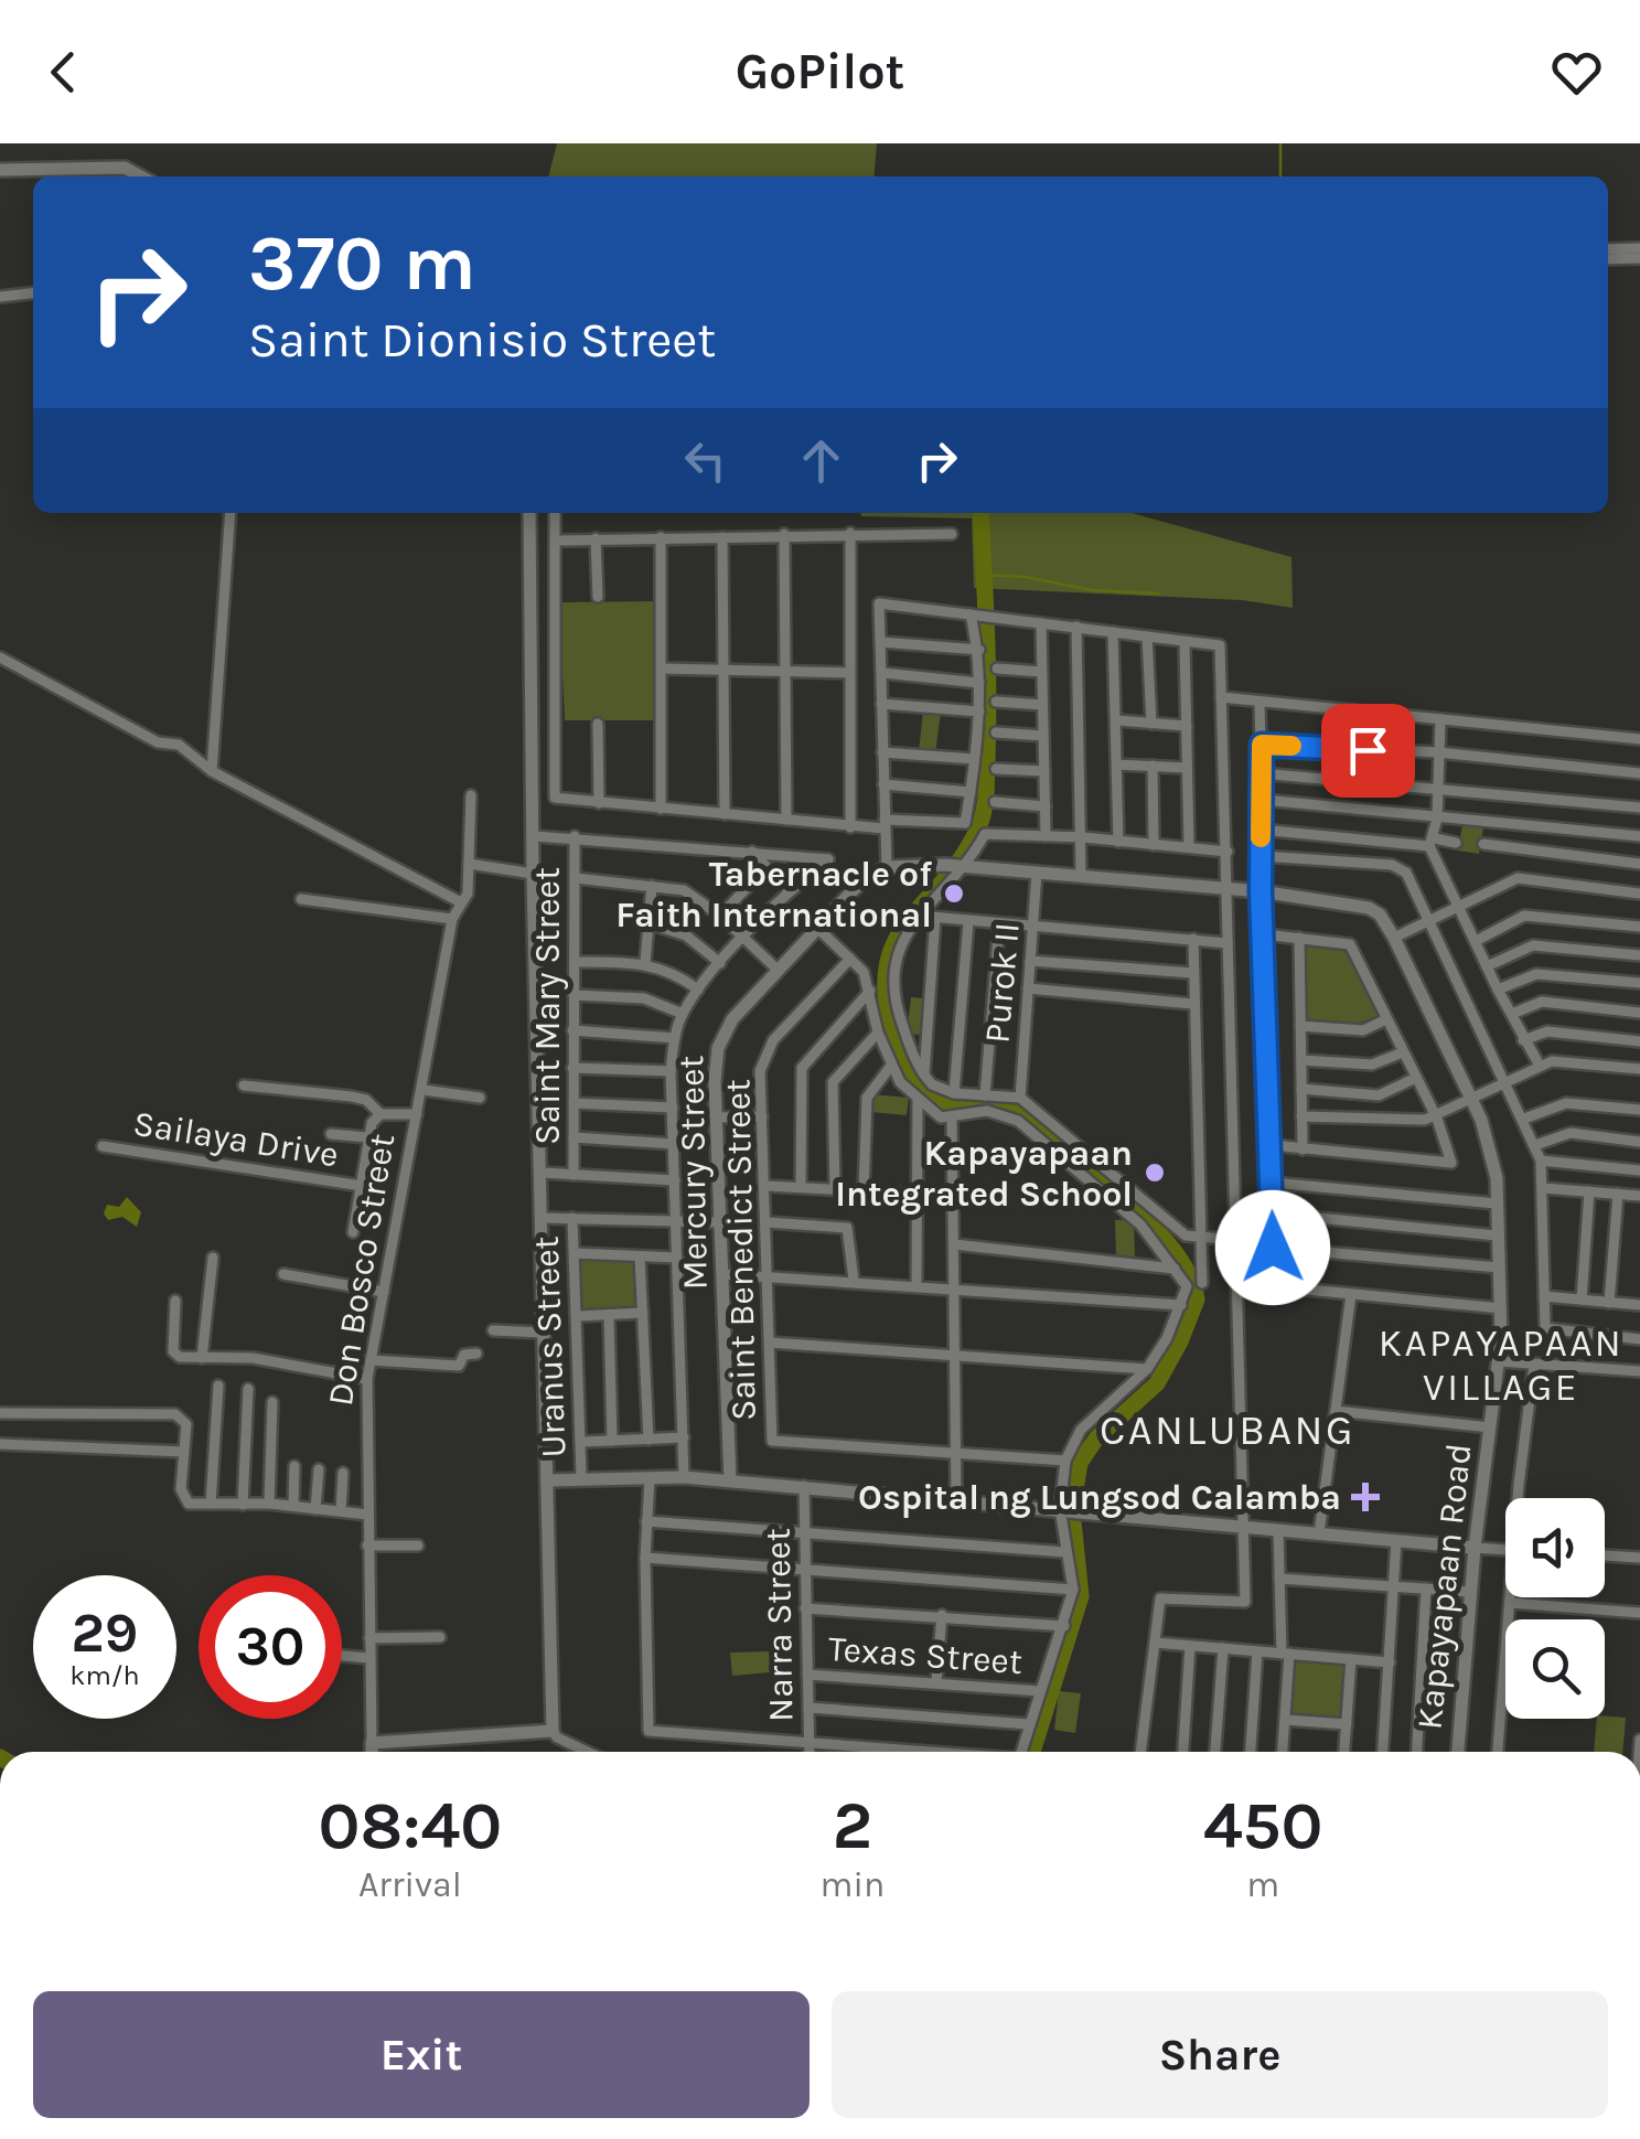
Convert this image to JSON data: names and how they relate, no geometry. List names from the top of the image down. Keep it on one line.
{"streets":{"street":["Purok II","Saint Mary Street","Sailaya Drive","Mercury Street","Saint Benedict Street","Don Bosco Street","Uranus Street","Kapayapaan Road","Narra Street","Texas Street"]},"crossings":[["Narra Street","Texas Street"]],"districts":["KAPAYAPAAN VILLAGE","CANLUBANG"],"places":{"other":["Tabernacle of Faith International","Kapayapaan Integrated School"],"health":["Ospital ng Lungsod Calamba"]},"page":{"header":"GoPilot","turn":["370 m","Saint Dionisio Street"],"speed":"29 km/h","limit":"30","eta":["08:40","Arrival","2","min","450","m"],"buttons":["Exit","Share"]}}
